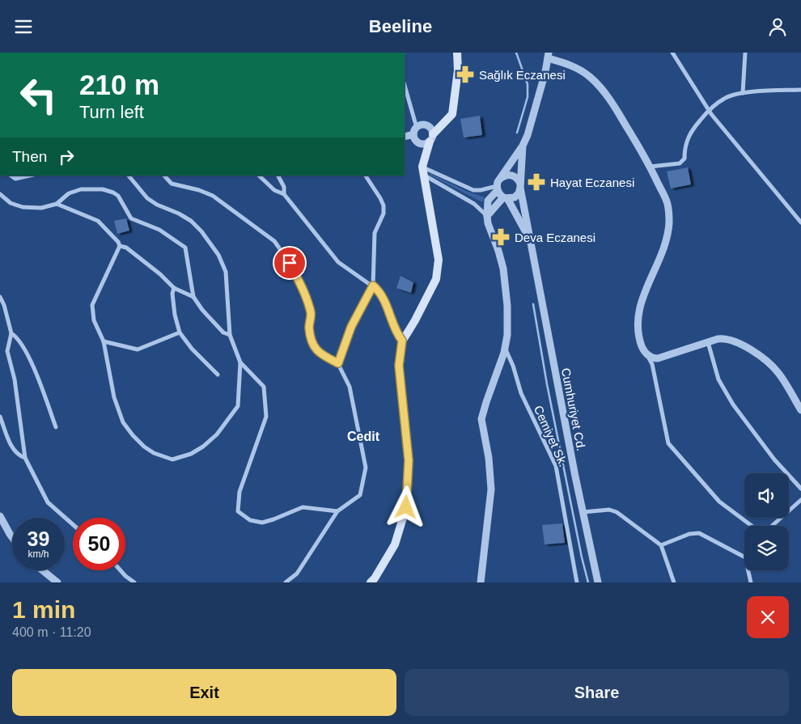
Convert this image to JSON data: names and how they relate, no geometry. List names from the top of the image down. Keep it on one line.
{"streets":{"street":["Cumhuriyet Cd.","Cemiyet Sk."]},"districts":["Cedit"],"places":{"pharmacy":["Sağlık Eczanesi","Hayat Eczanesi","Deva Eczanesi"]},"page":{"header":"Beeline","turn":["210 m","Turn left"],"then":"Then","speed":"39 km/h","limit":"50","heading":["1 min","400 m · 11:20"],"buttons":["Exit","Share"]}}
